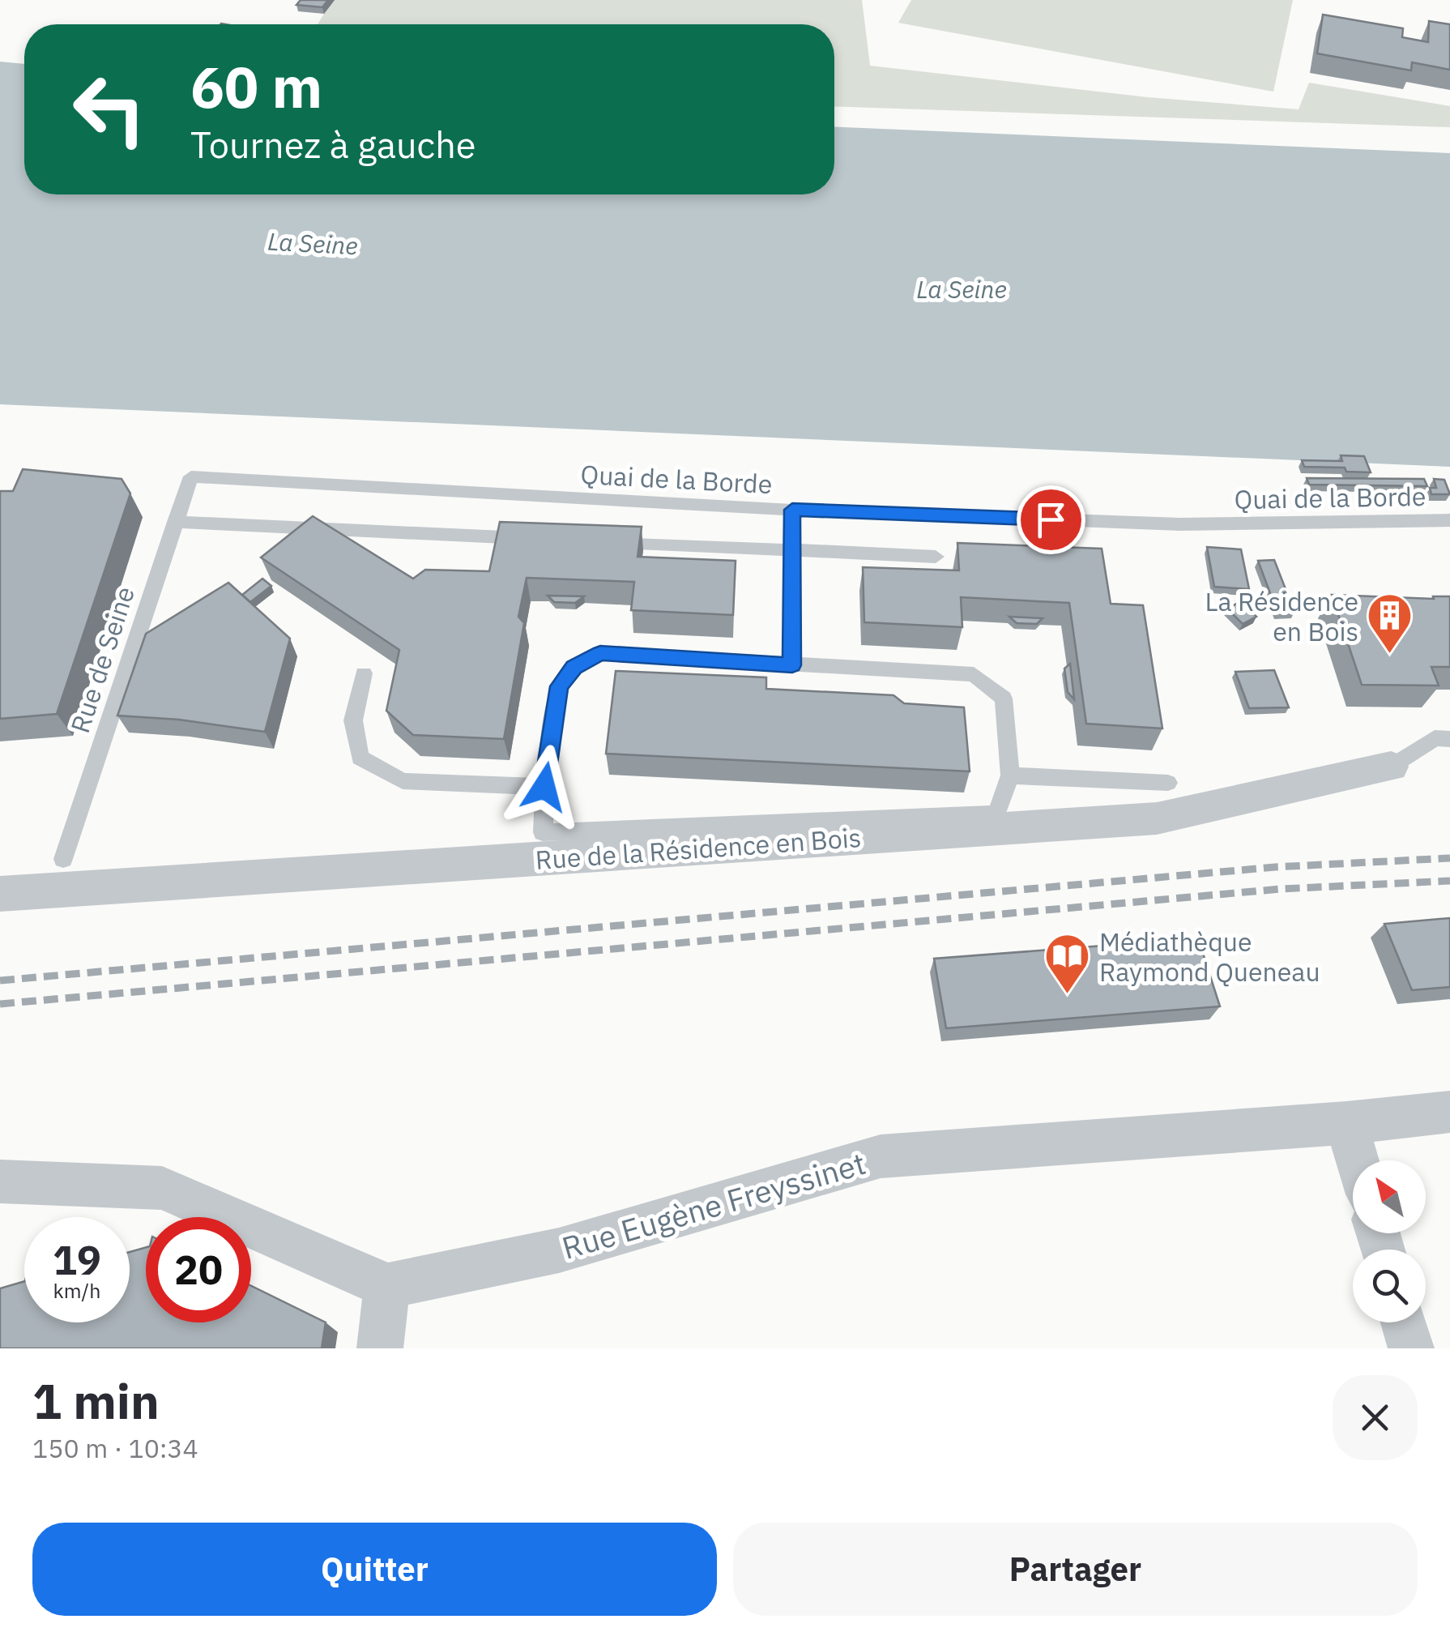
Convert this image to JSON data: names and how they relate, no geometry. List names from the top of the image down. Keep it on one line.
{"streets":{"street":["Rue de la Résidence en Bois","Rue Eugène Freyssinet"],"lane":["Quai de la Borde","Rue de Seine"]},"crossings":[["Quai de la Borde","Rue de Seine"]],"water":["La Seine"],"places":{"building":["La Résidence en Bois"],"library":["Médiathèque Raymond Queneau"]},"north":"top left","page":{"turn":["60 m","Tournez à gauche"],"speed":"19 km/h","limit":"20","heading":["1 min","150 m · 10:34"],"buttons":["Quitter","Partager"]}}
